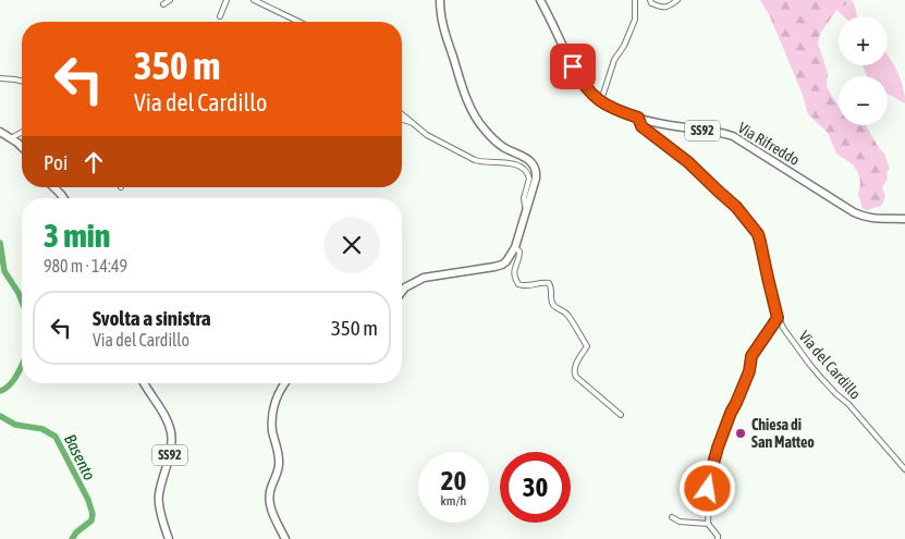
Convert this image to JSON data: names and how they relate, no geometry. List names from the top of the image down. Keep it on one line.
{"streets":{"main road":["SS92","Via Rifreddo"],"street":["Via del Cardillo"]},"crossings":[["Via Rifreddo","Via del Cardillo"]],"water":["Basento"],"places":["Chiesa di San Matteo"],"page":{"map_buttons":["+","−"],"turn":["350 m","Via del Cardillo"],"then":"Poi","heading":["3 min","980 m · 14:49"],"list":[{"name":"Svolta a sinistra","note":"Via del Cardillo","value":"350 m"}],"speed":"20 km/h","limit":"30"}}
